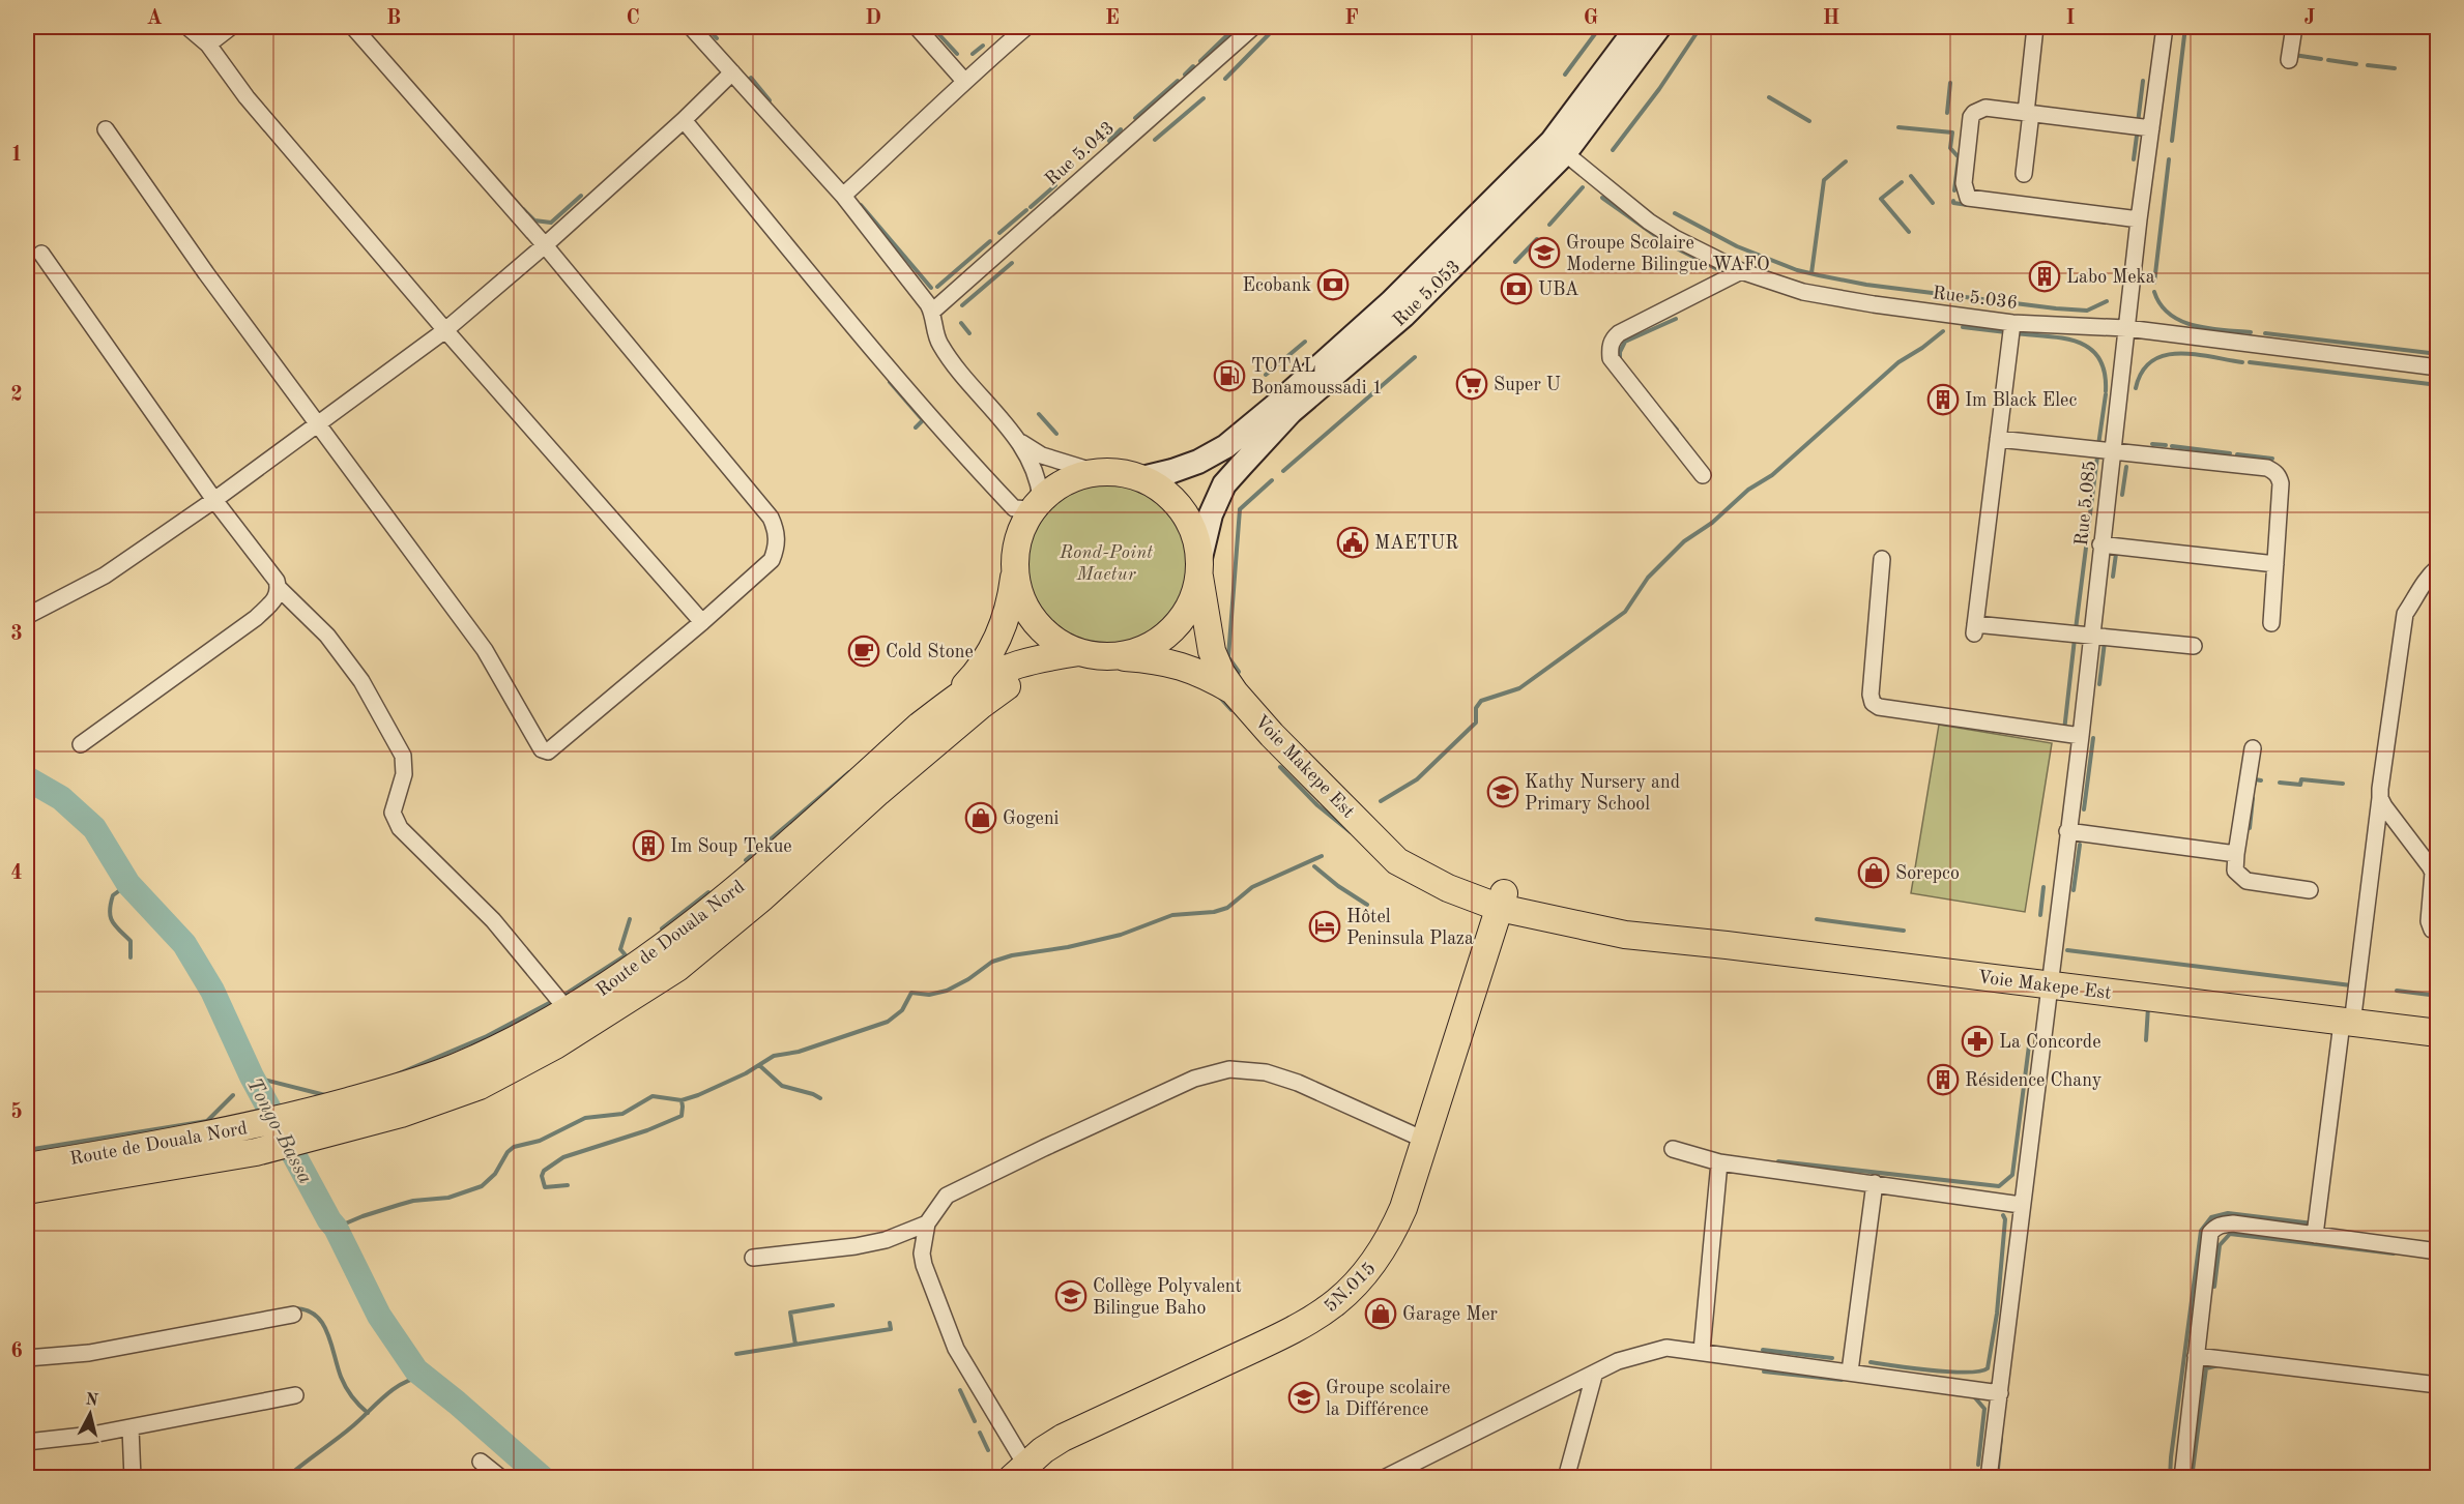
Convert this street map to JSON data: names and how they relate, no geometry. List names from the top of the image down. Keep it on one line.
{"streets":{"main road":["Rue 5.053","Voie Makepe Est","Route de Douala Nord","5N.015"],"street":["Rue 5.043","Rue 5.036","Rue 5.085"]},"crossings":[["Rue 5.053","Rue 5.036"],["Rue 5.036","Rue 5.085"],["Rue 5.085","Voie Makepe Est"],["Voie Makepe Est","5N.015"]],"water":["Tongo-Bassa"],"parks":["Rond-Point Maetur"],"places":{"school or university":["Groupe Scolaire Moderne Bilingue WAFO","Kathy Nursery and Primary School","Collège Polyvalent Bilingue Baho","Groupe scolaire la Différence"],"building":["Labo Meka","Im Black Elec","Im Soup Tekue","Résidence Chany"],"bank":["Ecobank","UBA"],"fuel station":["TOTAL Bonamoussadi 1"],"supermarket":["Super U"],"public building":["MAETUR"],"cafe":["Cold Stone"],"shop":["Gogeni","Sorepco","Garage Mer"],"hotel":["Hôtel Peninsula Plaza"],"pharmacy":["La Concorde"]},"north":"top","grid":{"columns":["A","B","C","D","E","F","G","H","I","J"],"rows":["1","2","3","4","5","6"]}}
